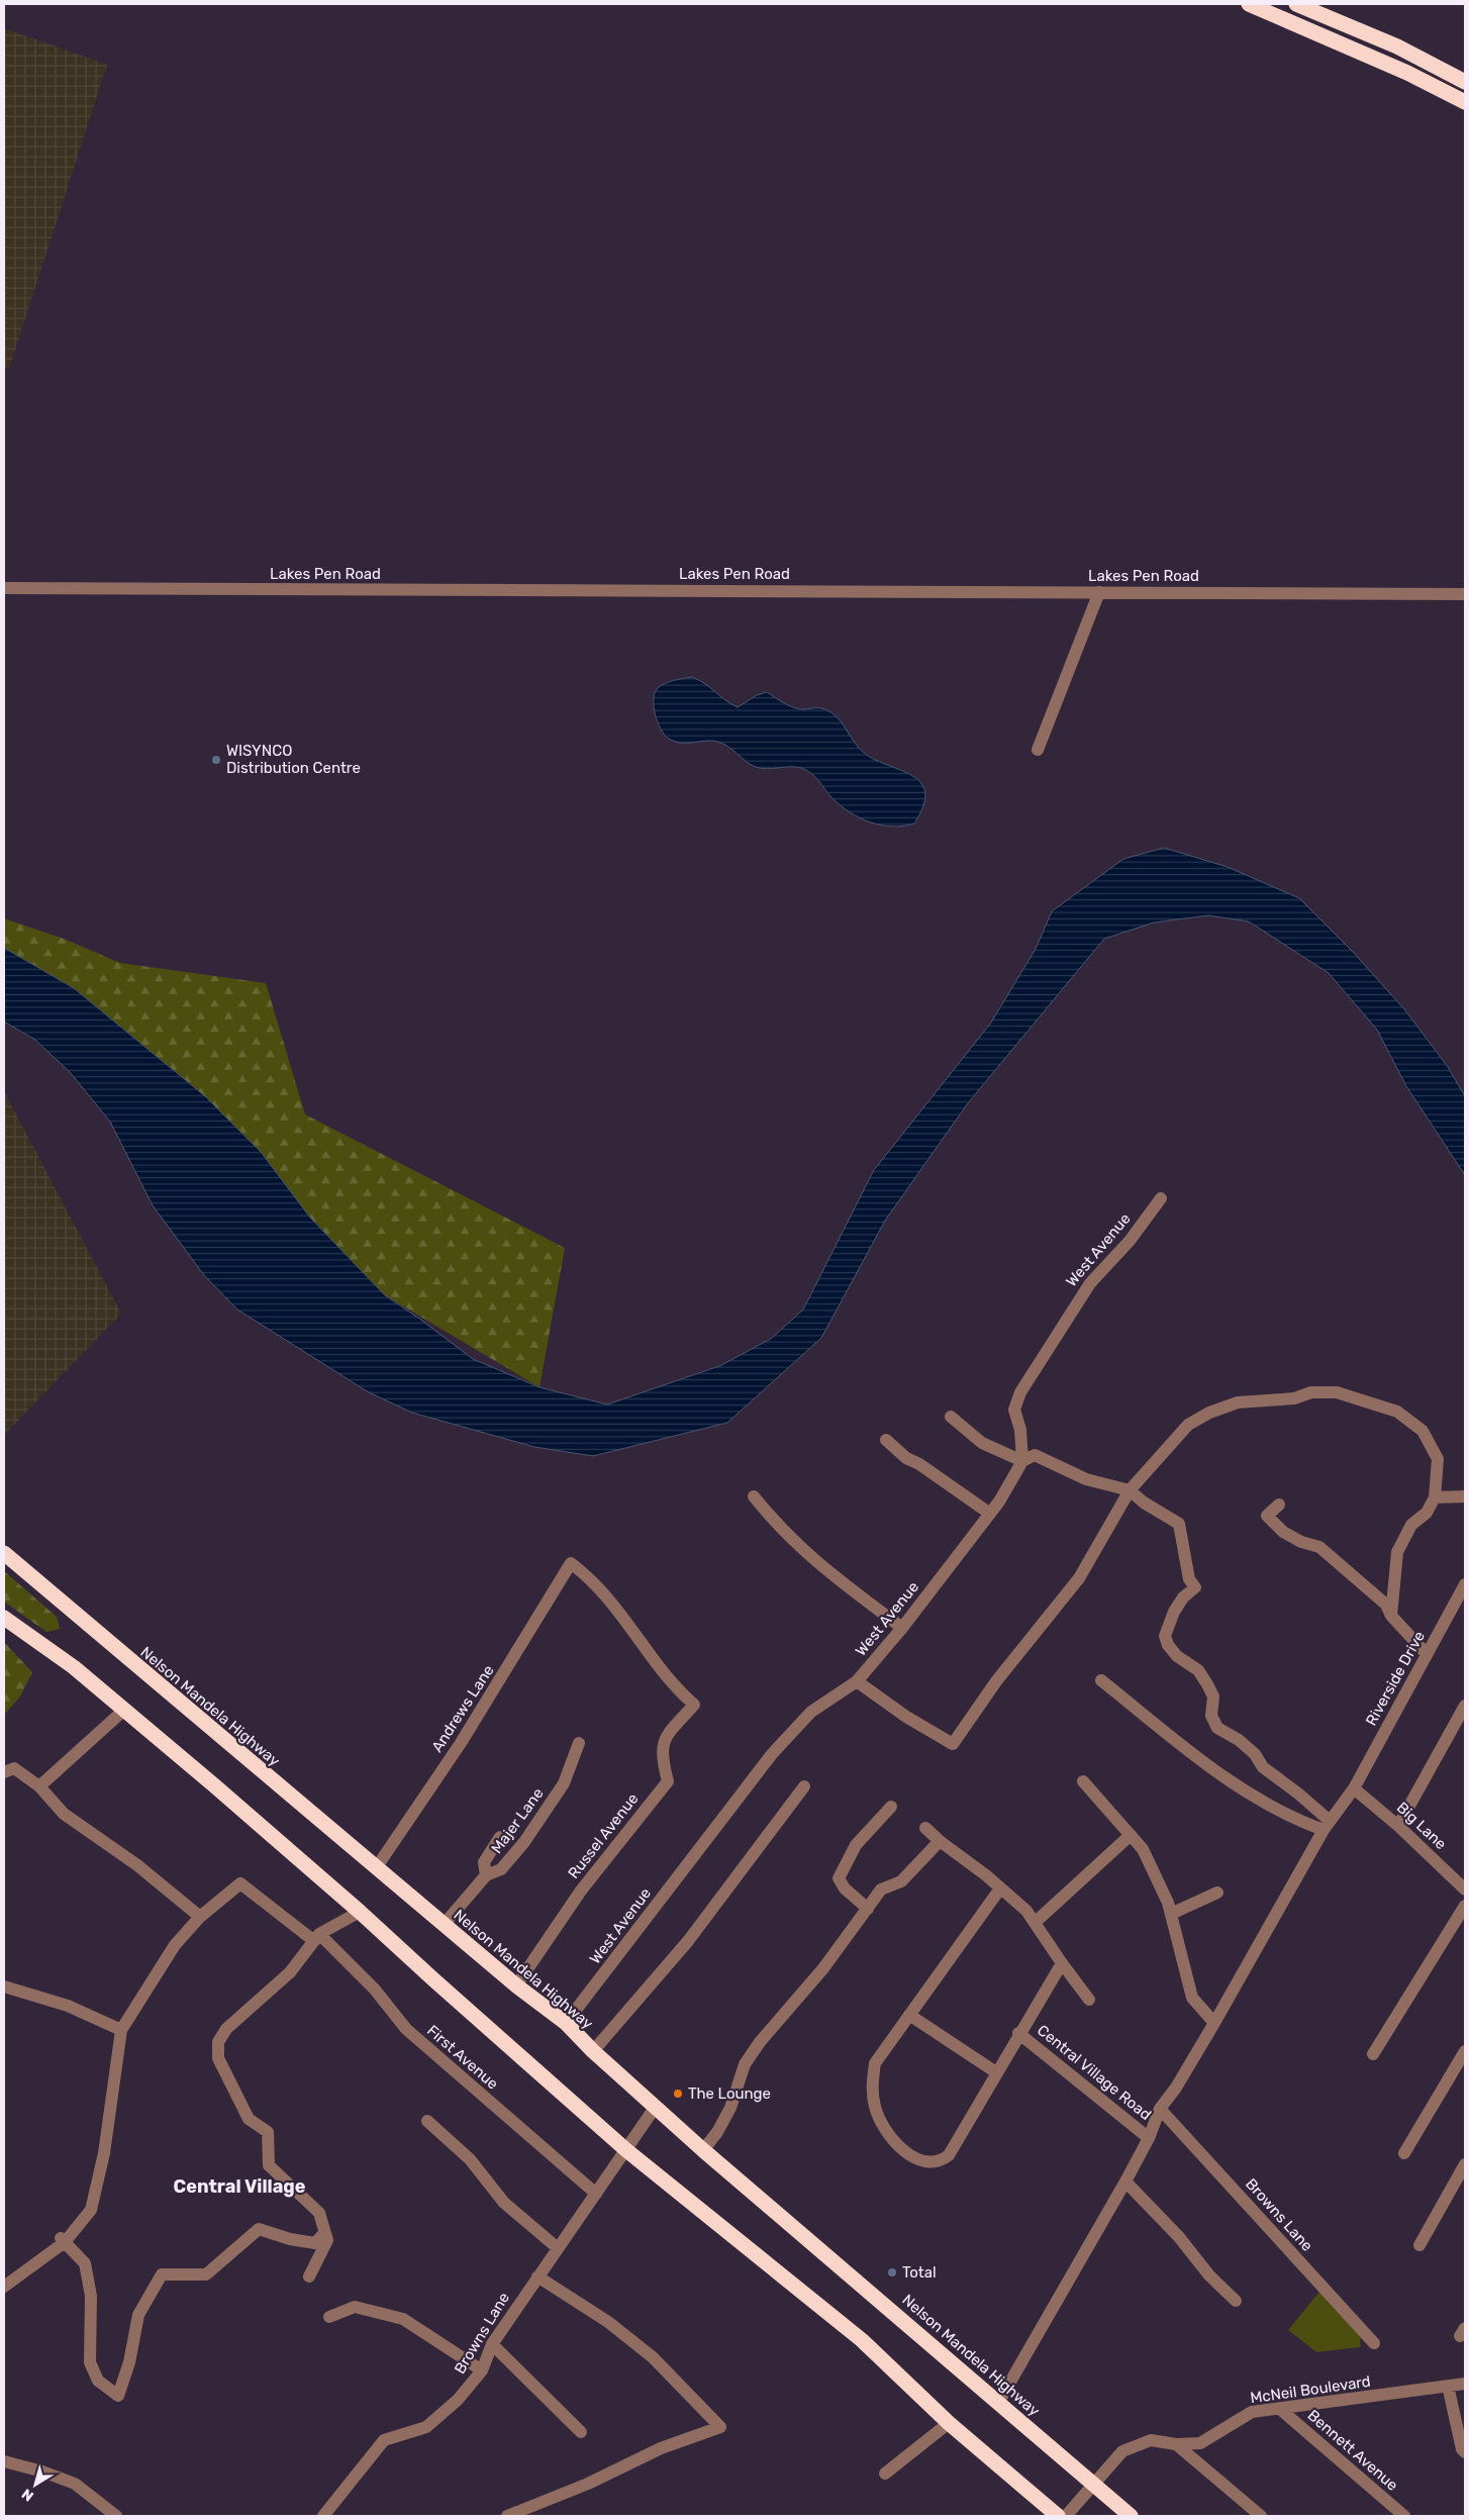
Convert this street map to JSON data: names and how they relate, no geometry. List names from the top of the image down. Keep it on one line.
{"streets":{"highway":["Nelson Mandela Highway"],"street":["Lakes Pen Road","West Avenue","Riverside Drive","Andrews Lane","Majer Lane","Big Lane","Russel Avenue","First Avenue","Central Village Road","Browns Lane","McNeil Boulevard","Bennett Avenue"]},"crossings":[["West Avenue","Nelson Mandela Highway"],["Riverside Drive","Nelson Mandela Highway"],["Riverside Drive","Big Lane"],["Riverside Drive","Central Village Road"],["Riverside Drive","Browns Lane"],["Nelson Mandela Highway","Andrews Lane"],["Nelson Mandela Highway","Majer Lane"],["Nelson Mandela Highway","Russel Avenue"],["Nelson Mandela Highway","Browns Lane"],["Nelson Mandela Highway","McNeil Boulevard"],["Andrews Lane","Russel Avenue"],["First Avenue","Browns Lane"],["McNeil Boulevard","Bennett Avenue"]],"districts":["Central Village"],"places":["WISYNCO Distribution Centre","The Lounge","Total"],"north":"bottom left"}
